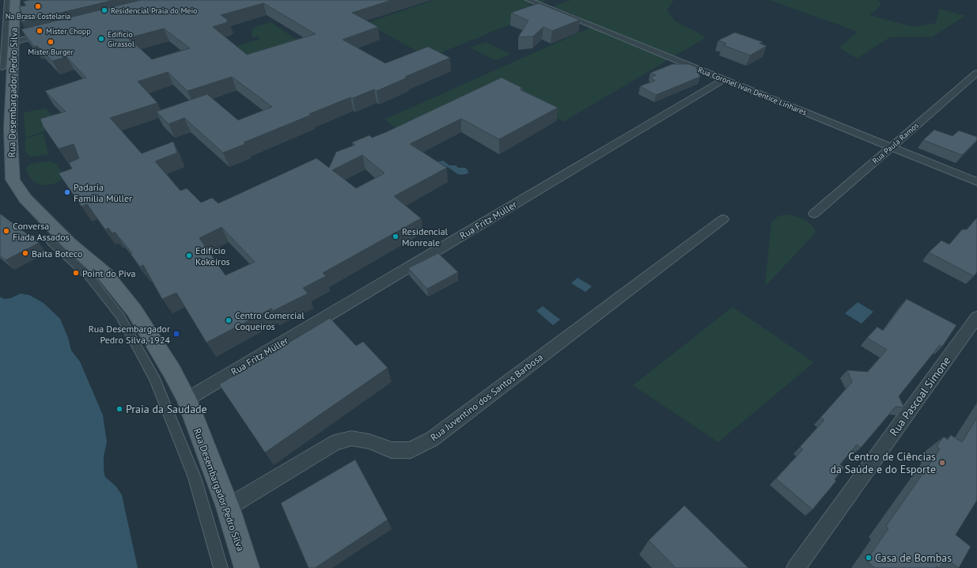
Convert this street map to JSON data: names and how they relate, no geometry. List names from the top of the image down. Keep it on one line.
{"streets":{"main road":["Rua Desembargador Pedro Silva"],"street":["Rua Coronel Ivan Dentice Linhares","Rua Paula Ramos","Rua Fritz Müller","Rua Pascoal Simone","Rua Juventino dos Santos Barbosa"]},"crossings":[["Rua Coronel Ivan Dentice Linhares","Rua Paula Ramos"],["Rua Coronel Ivan Dentice Linhares","Rua Fritz Müller"],["Rua Desembargador Pedro Silva","Rua Fritz Müller"],["Rua Desembargador Pedro Silva","Rua Juventino dos Santos Barbosa"]],"places":{"other":["Na Brasa Costelaria","Residencial Praia do Meio","Mister Chopp","Edifício Girassol","Mister Burger","Padaria Família Müller","Conversa Fiada Assados","Residencial Monreale","Baita Boteco","Edifício Kokeiros","Point do Piva","Centro Comercial Coqueiros","Praia da Saudade","Centro de Ciências da Saúde e do Esporte","Casa de Bombas"],"transit":["Rua Desembargador Pedro Silva, 1924"]}}
